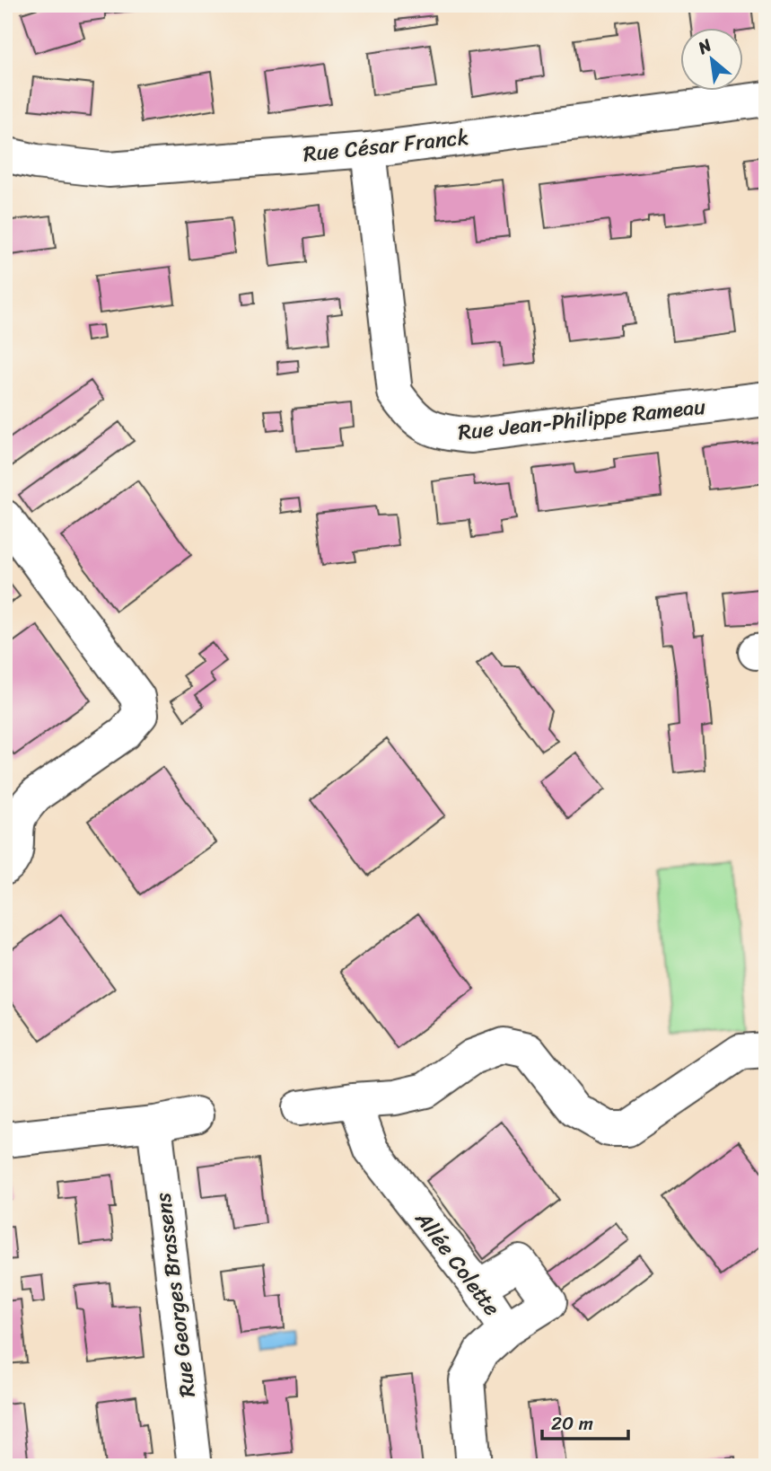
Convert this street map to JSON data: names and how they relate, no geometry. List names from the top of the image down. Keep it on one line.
{"streets":{"street":["Rue César Franck","Rue Jean-Philippe Rameau","Allée Colette","Rue Georges Brassens"]},"crossings":[["Rue César Franck","Rue Jean-Philippe Rameau"]],"scale_bar":"20 m","north":"top left"}
